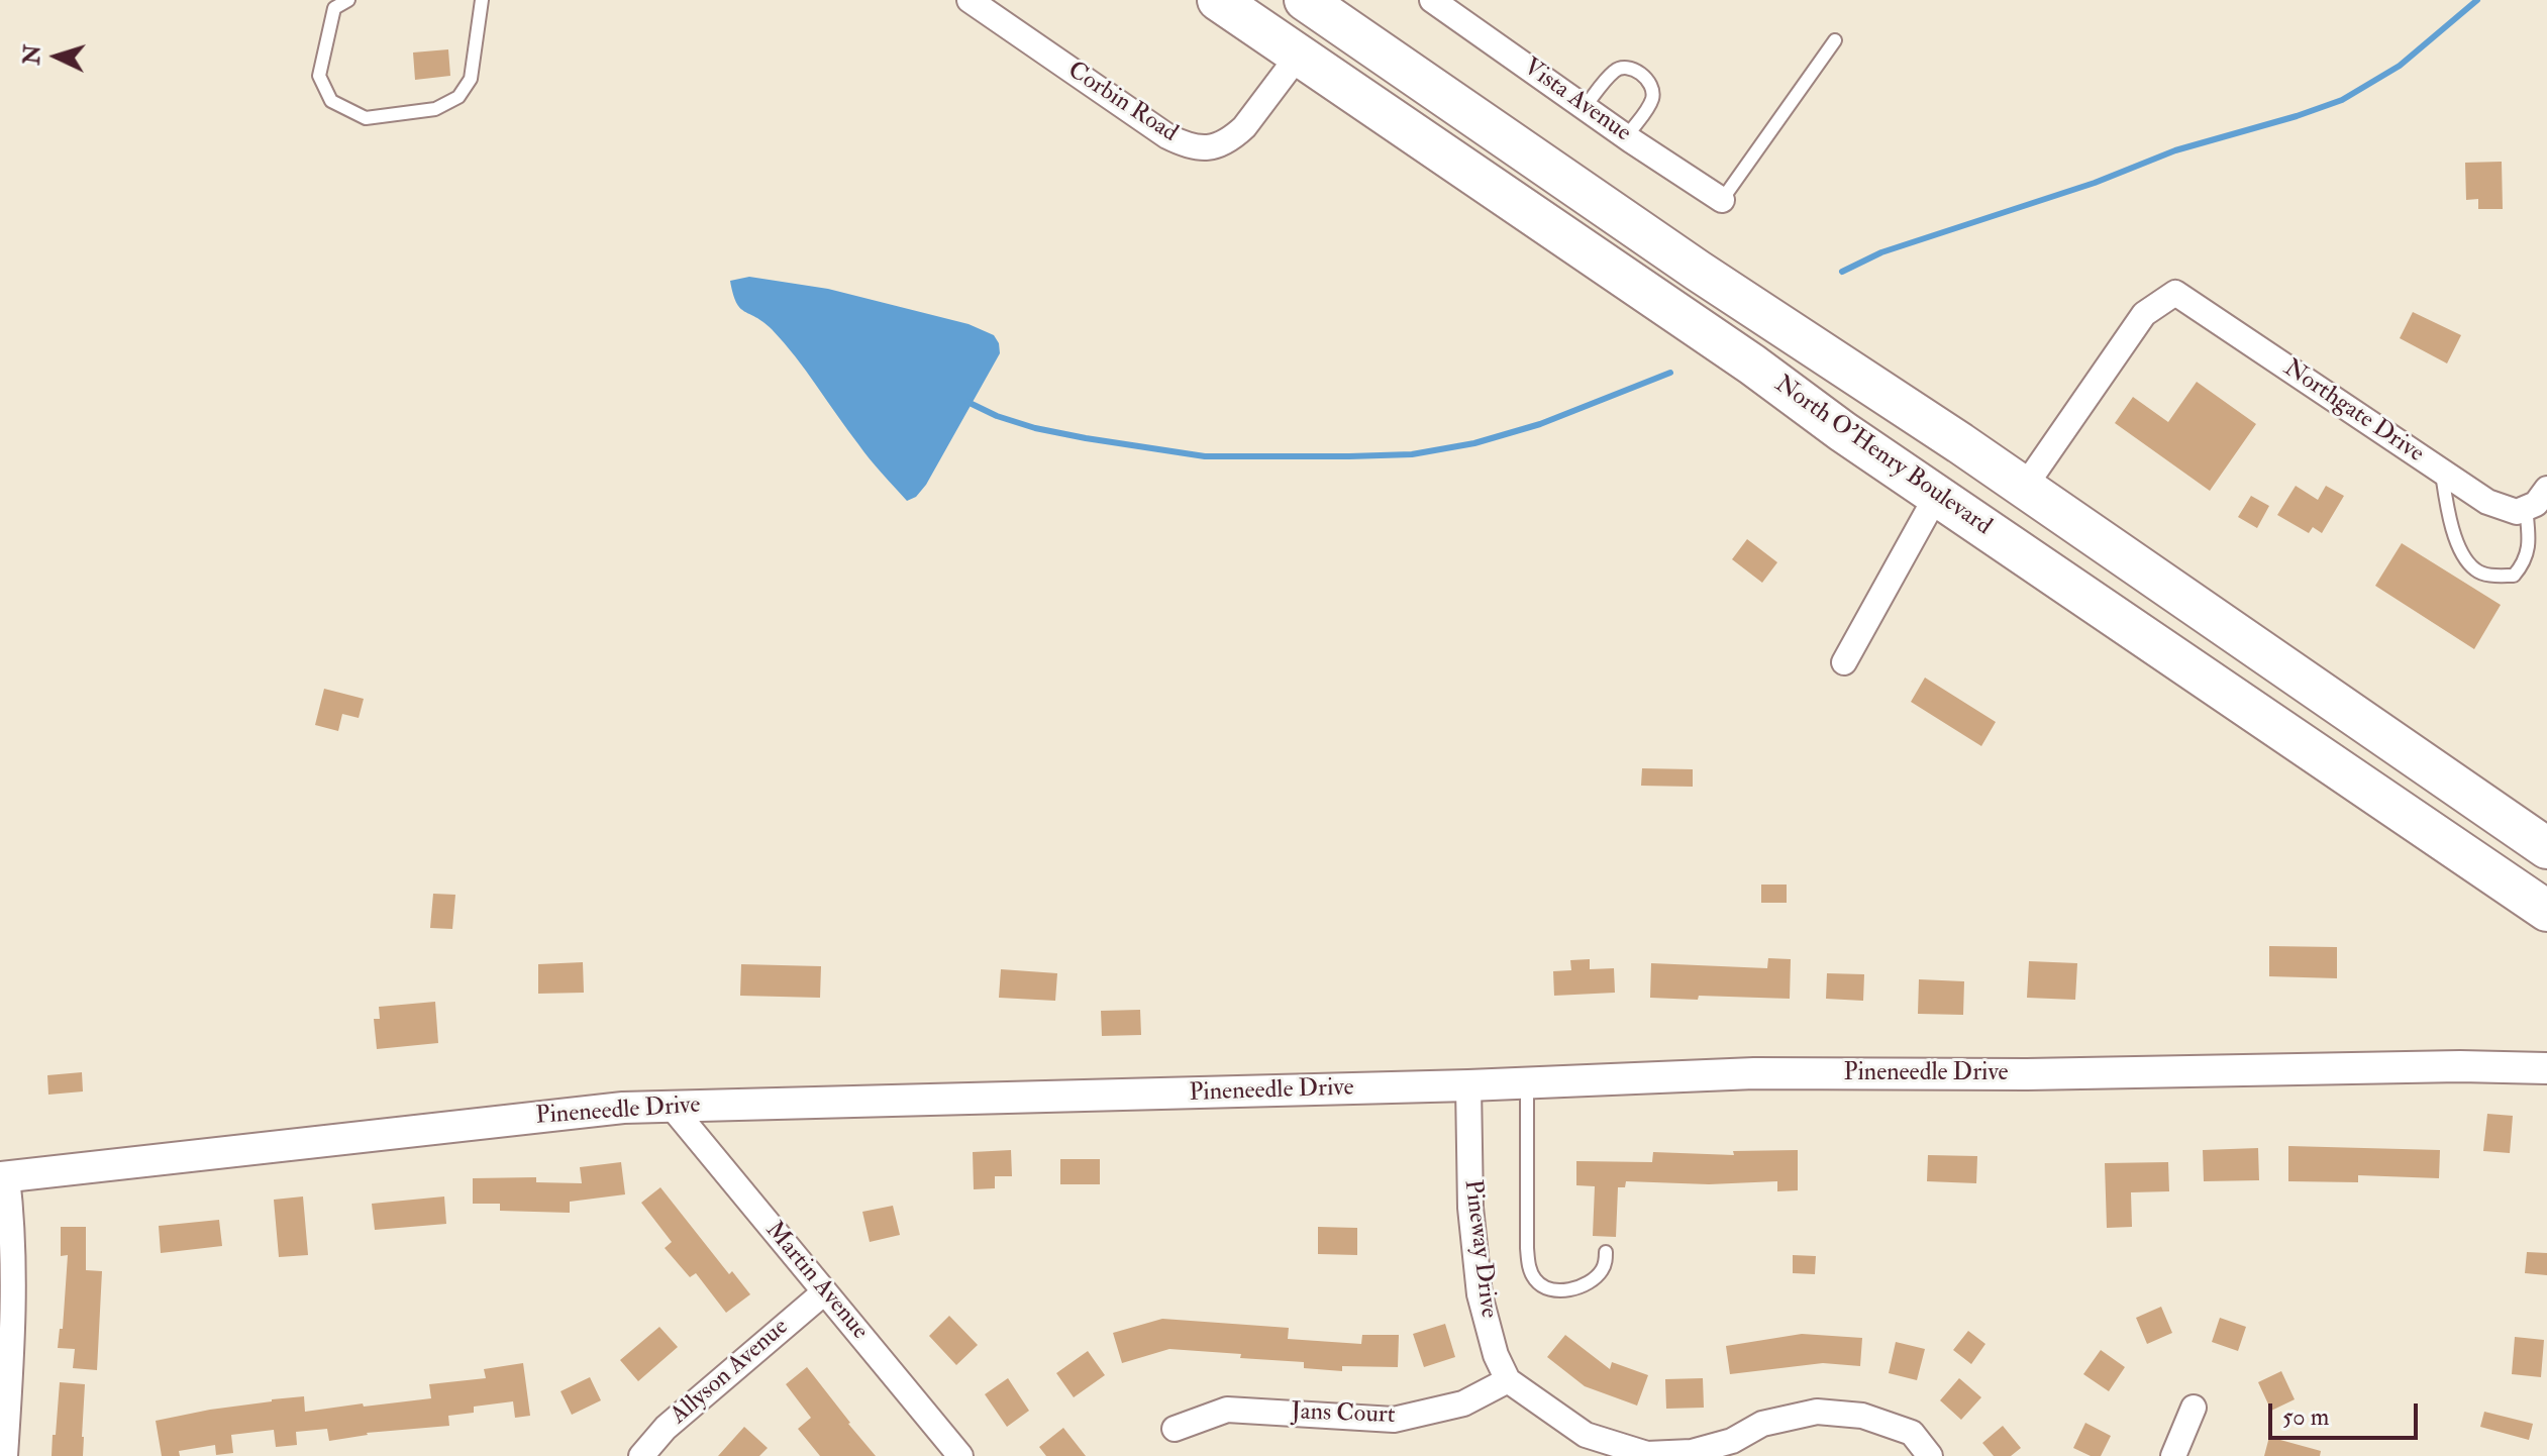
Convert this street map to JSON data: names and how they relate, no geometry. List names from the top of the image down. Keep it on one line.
{"streets":{"highway":["North O'Henry Boulevard"],"street":["Vista Avenue","Corbin Road","Northgate Drive","Pineneedle Drive","Pineway Drive","Martin Avenue","Allyson Avenue","Jans Court"]},"crossings":[["Corbin Road","North O'Henry Boulevard"],["Northgate Drive","North O'Henry Boulevard"],["Pineneedle Drive","Pineway Drive"],["Pineneedle Drive","Martin Avenue"],["Pineway Drive","Jans Court"],["Martin Avenue","Allyson Avenue"]],"scale_bar":"50 m","north":"left"}
